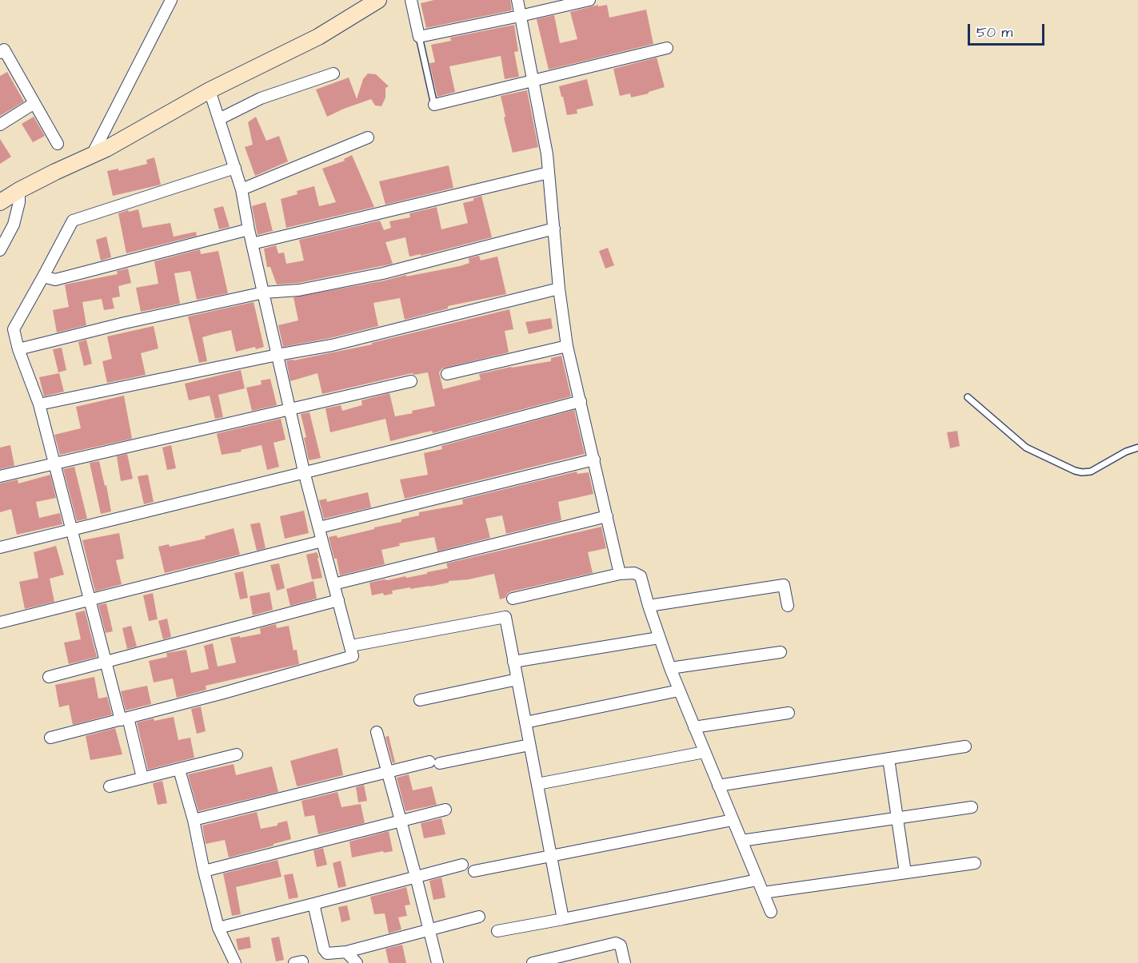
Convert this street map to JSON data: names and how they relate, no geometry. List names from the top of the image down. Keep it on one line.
{"scale_bar":"50 m"}
